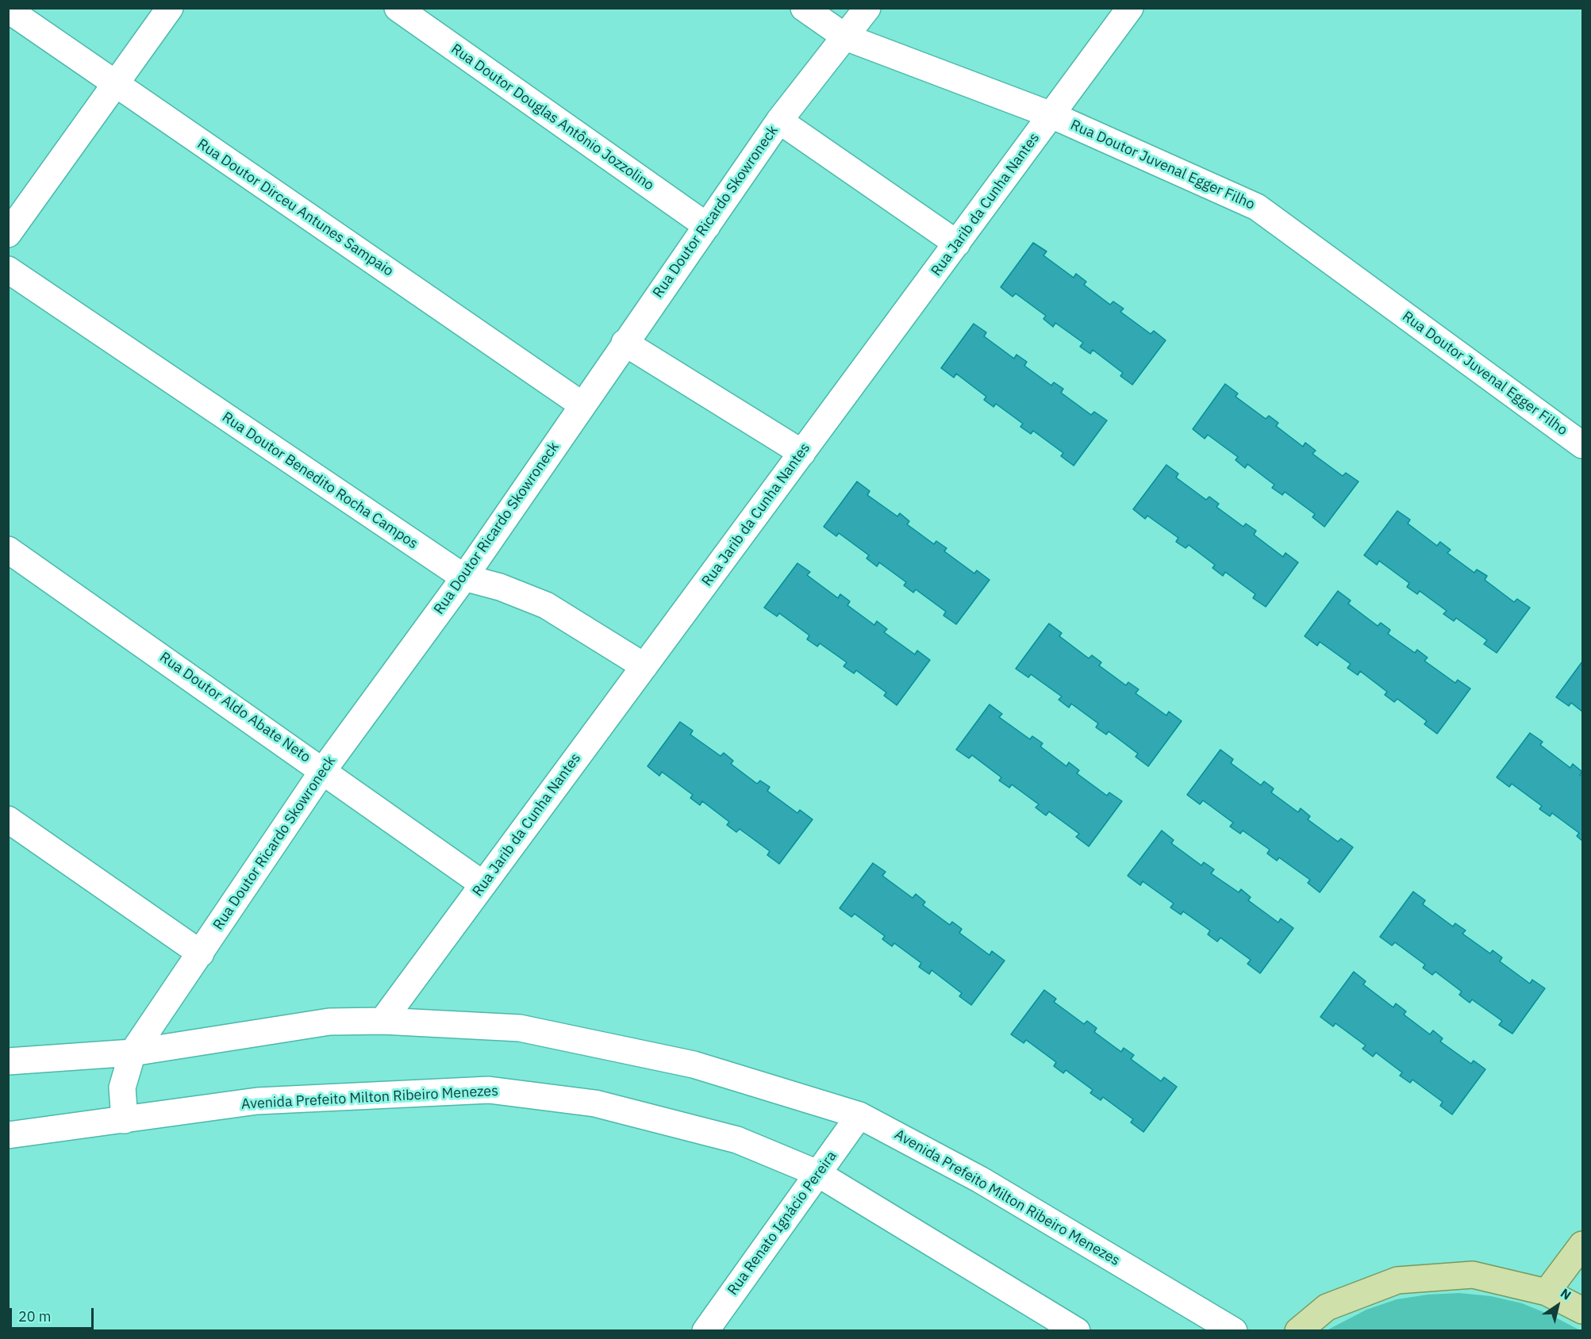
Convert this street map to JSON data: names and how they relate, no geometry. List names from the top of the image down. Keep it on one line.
{"streets":{"street":["Rua Doutor Douglas Antônio Jozzolino","Rua Doutor Juvenal Egger Filho","Rua Jarib da Cunha Nantes","Rua Doutor Dirceu Antunes Sampaio","Rua Doutor Ricardo Skowroneck","Rua Doutor Benedito Rocha Campos","Rua Doutor Aldo Abate Neto","Avenida Prefeito Milton Ribeiro Menezes","Rua Renato Ignácio Pereira"]},"crossings":[["Rua Doutor Douglas Antônio Jozzolino","Rua Doutor Ricardo Skowroneck"],["Rua Doutor Juvenal Egger Filho","Rua Jarib da Cunha Nantes"],["Rua Doutor Juvenal Egger Filho","Rua Doutor Ricardo Skowroneck"],["Rua Jarib da Cunha Nantes","Rua Doutor Benedito Rocha Campos"],["Rua Jarib da Cunha Nantes","Rua Doutor Aldo Abate Neto"],["Rua Jarib da Cunha Nantes","Avenida Prefeito Milton Ribeiro Menezes"],["Rua Doutor Dirceu Antunes Sampaio","Rua Doutor Ricardo Skowroneck"],["Rua Doutor Ricardo Skowroneck","Rua Doutor Benedito Rocha Campos"],["Rua Doutor Ricardo Skowroneck","Rua Doutor Aldo Abate Neto"],["Rua Doutor Ricardo Skowroneck","Avenida Prefeito Milton Ribeiro Menezes"],["Avenida Prefeito Milton Ribeiro Menezes","Rua Renato Ignácio Pereira"]],"scale_bar":"20 m","north":"top right"}
